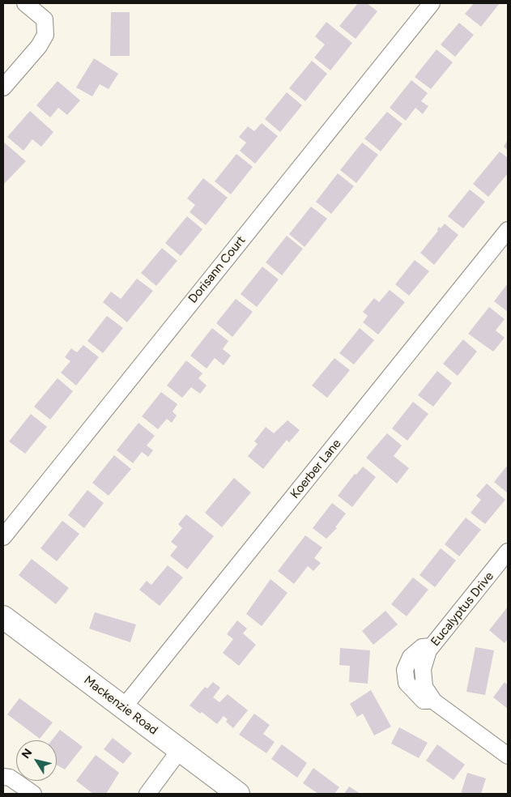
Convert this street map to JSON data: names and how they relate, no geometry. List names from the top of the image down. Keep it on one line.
{"streets":{"main road":["Mackenzie Road"],"street":["Dorisann Court","Koerber Lane","Eucalyptus Drive"]},"crossings":[["Koerber Lane","Mackenzie Road"]],"north":"top left"}
